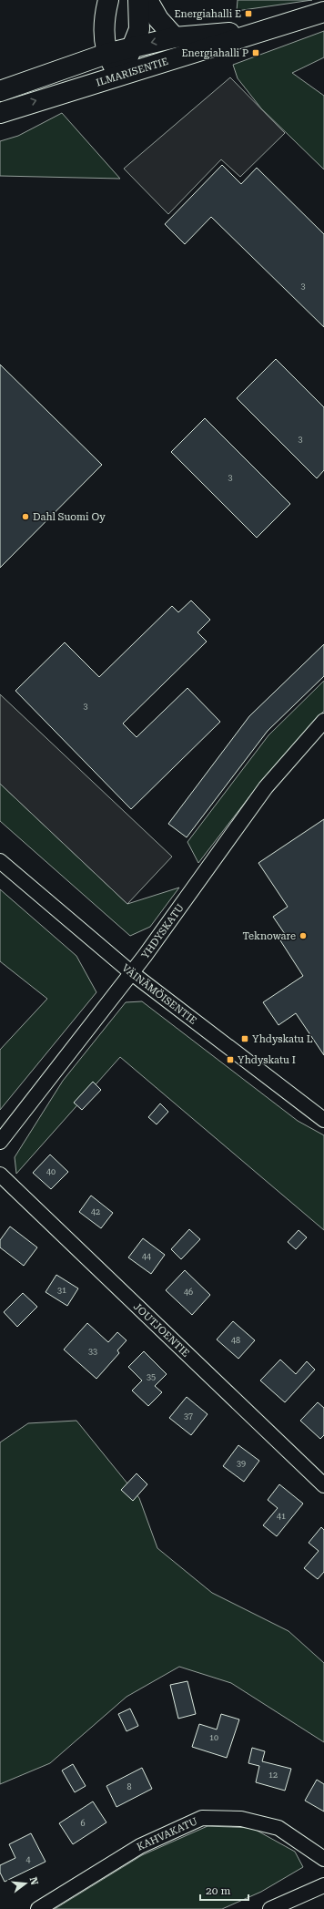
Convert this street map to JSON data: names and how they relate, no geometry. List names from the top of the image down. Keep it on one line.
{"streets":{"street":["ILMARISENTIE","YHDYSKATU","VÄINÄMÖISENTIE","JOUTJOENTIE","KAHVAKATU"]},"crossings":[["YHDYSKATU","VÄINÄMÖISENTIE"]],"places":{"transit":["Energiahalli E","Energiahalli P","Yhdyskatu L","Yhdyskatu I"],"other":["Dahl Suomi Oy","Teknoware"]},"house_numbers":["3","3","3","3","40","42","44","31","46","48","33","35","37","39","41","10","12","8","6","4"],"scale_bar":"20 m","north":"right"}
